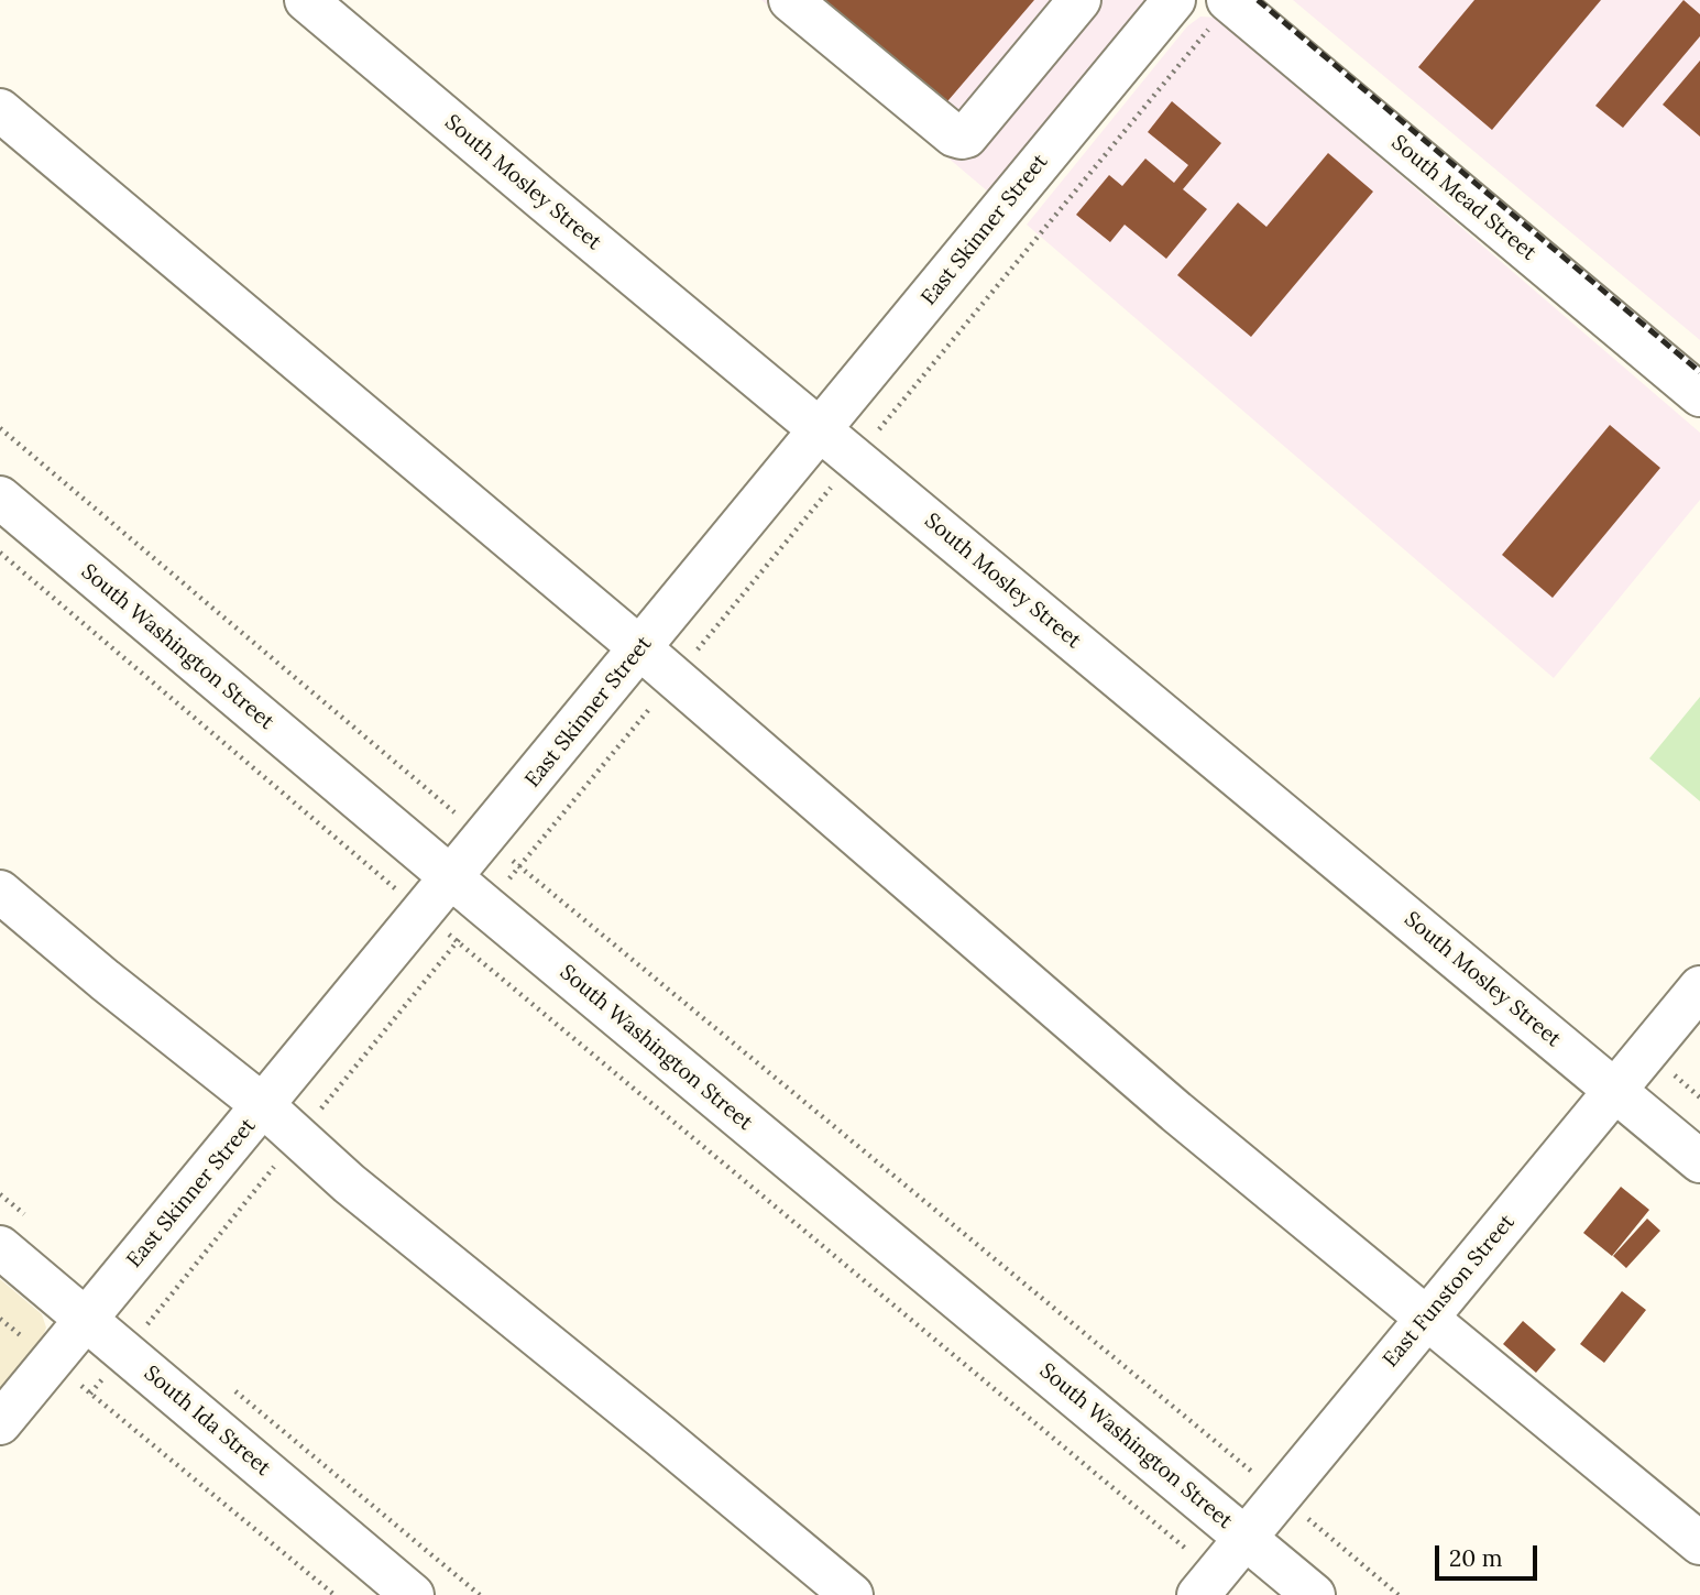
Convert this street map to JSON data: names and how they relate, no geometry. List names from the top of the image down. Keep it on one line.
{"streets":{"street":["South Mosley Street","South Mead Street","East Skinner Street","South Washington Street","East Funston Street","South Ida Street"]},"crossings":[["South Mosley Street","East Skinner Street"],["South Mosley Street","East Funston Street"],["East Skinner Street","South Washington Street"],["East Skinner Street","South Ida Street"],["South Washington Street","East Funston Street"]],"scale_bar":"20 m"}
